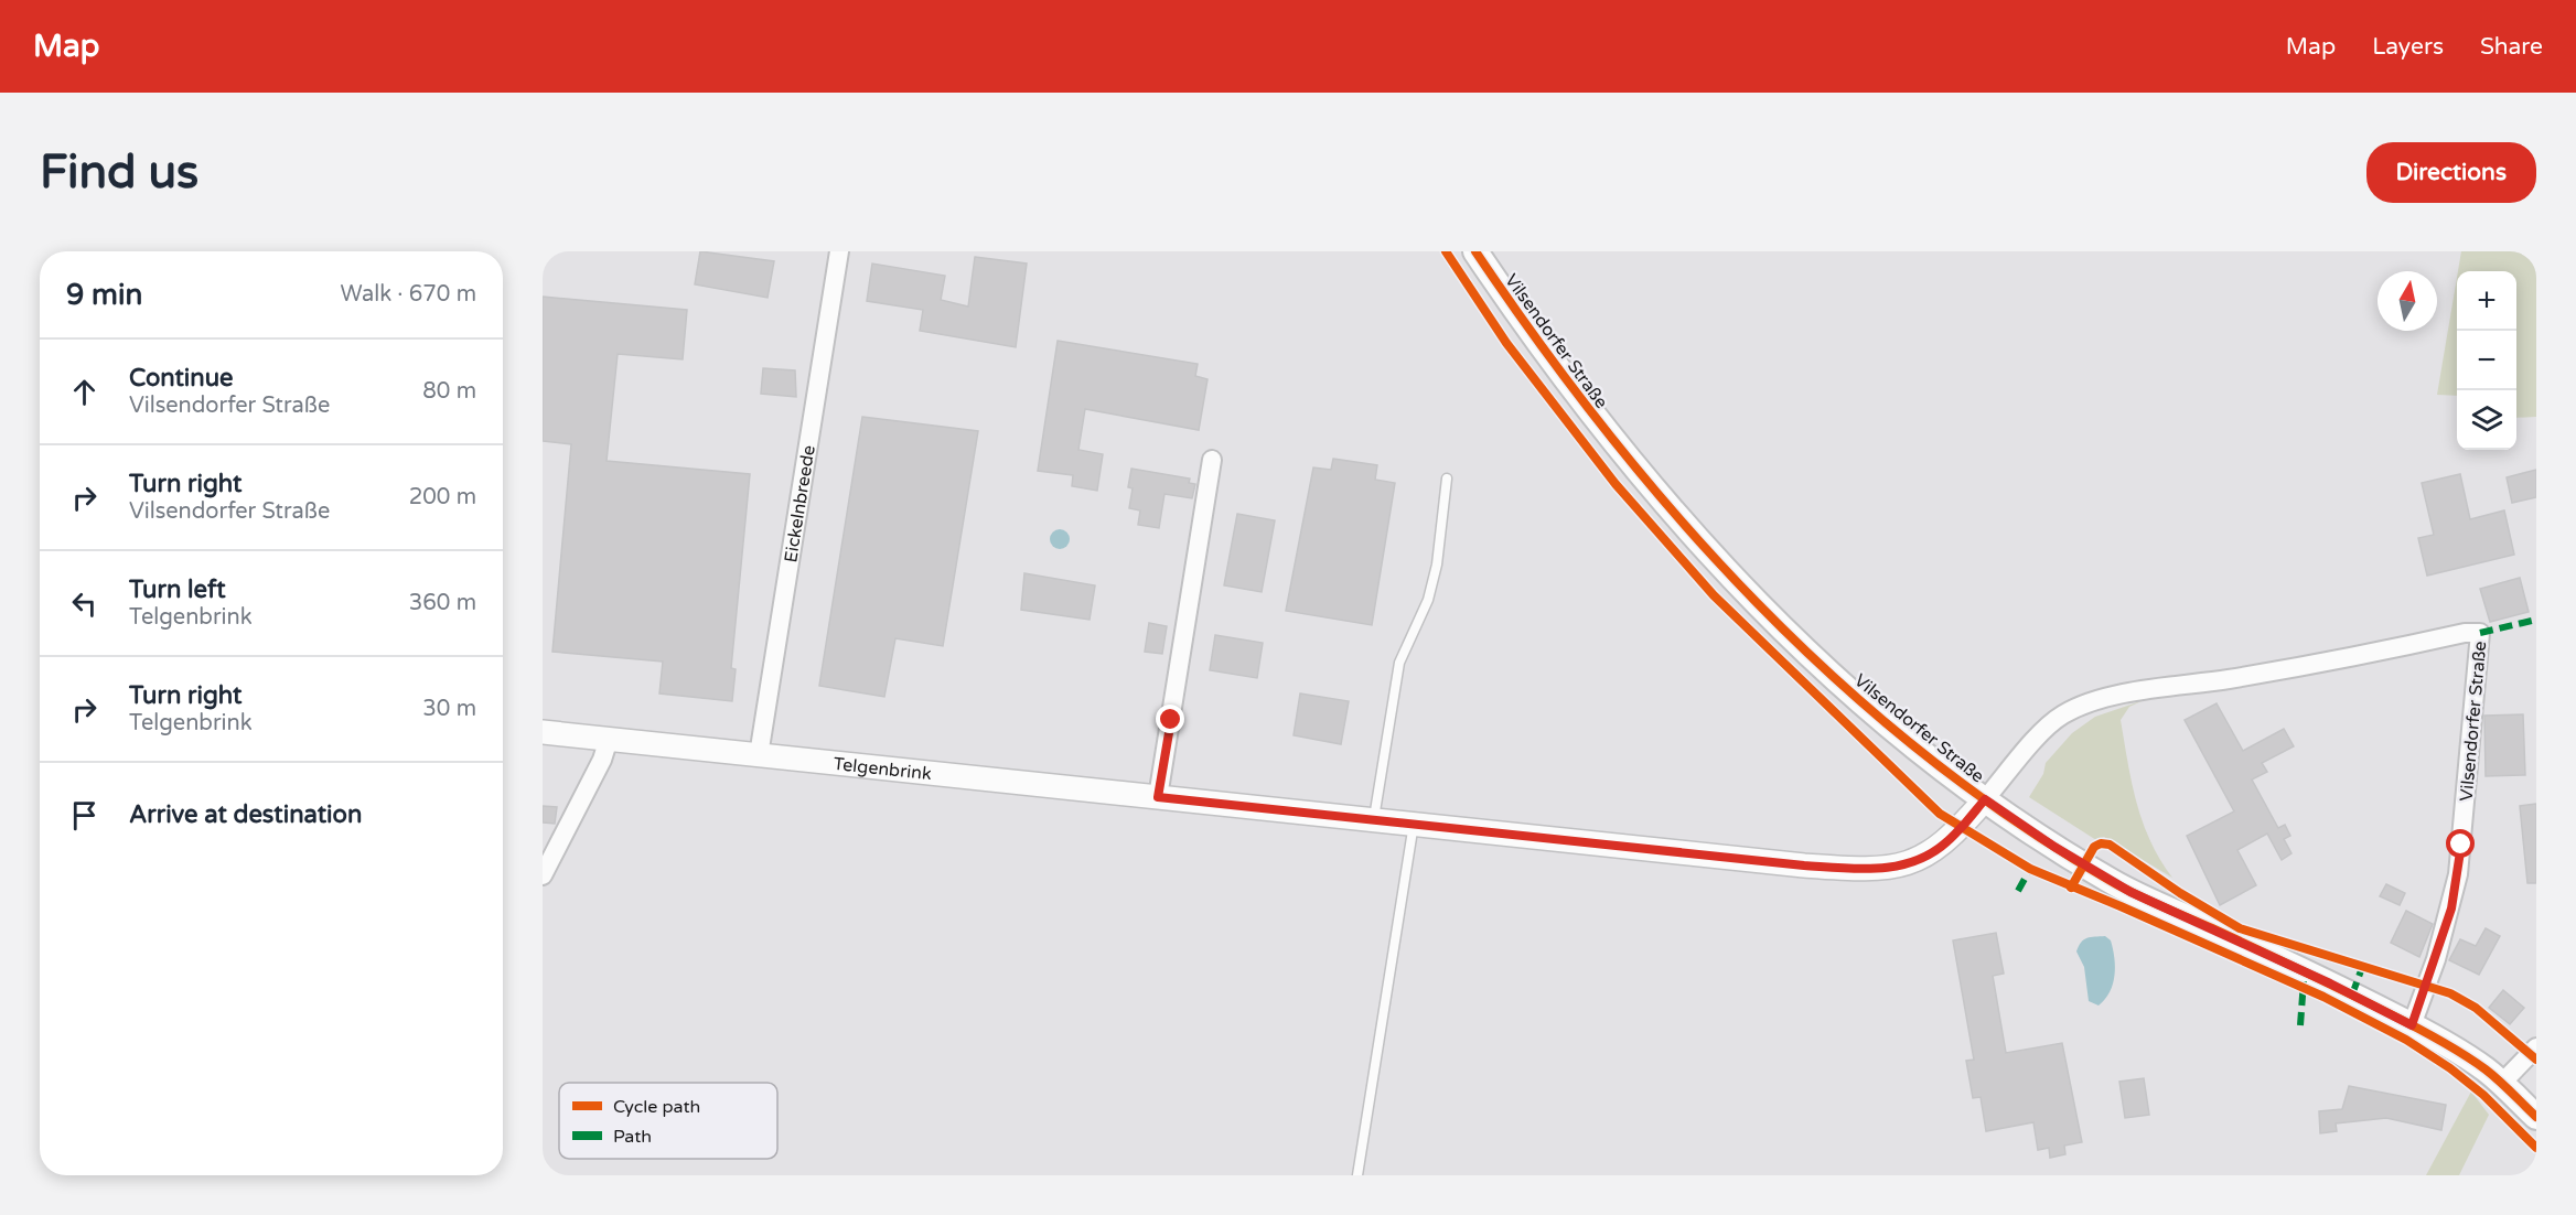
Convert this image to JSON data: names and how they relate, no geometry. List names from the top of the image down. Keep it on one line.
{"streets":{"main road":["Vilsendorfer Straße"],"street":["Eickelnbreede","Telgenbrink"]},"crossings":[["Vilsendorfer Straße","Telgenbrink"],["Eickelnbreede","Telgenbrink"]],"legend":["Cycle path","Path"],"north":"top","page":{"header":"Map","nav":["Map","Layers","Share"],"buttons":"Directions","title":"Find us","heading":["9 min","Walk · 670 m"],"map_buttons":["+","−"],"list":[["Continue","Vilsendorfer Straße","80 m"],["Turn right","Vilsendorfer Straße","200 m"],["Turn left","Telgenbrink","360 m"],["Turn right","Telgenbrink","30 m"],"Arrive at destination"]}}
